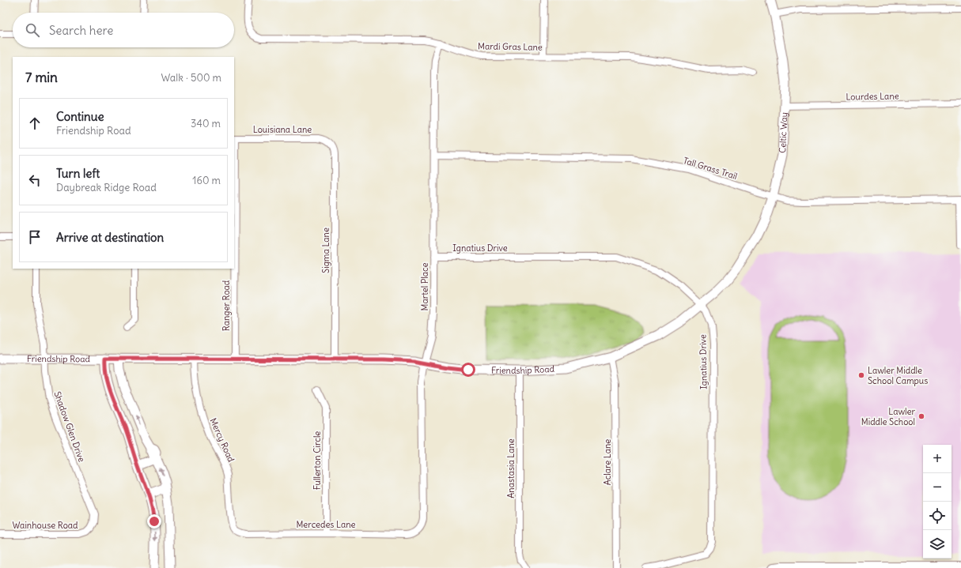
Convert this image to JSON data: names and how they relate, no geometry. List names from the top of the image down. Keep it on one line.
{"streets":{"street":["Mardi Gras Lane","Lourdes Lane","Louisiana Lane","Celtic Way","Tall Grass Trail","Ignatius Drive","Sigma Lane","Martel Place","Ranger Road","Friendship Road","Shadow Glen Drive","Mercy Road","Fullerton Circle","Aclare Lane","Anastasia Lane","Mercedes Lane","Wainhouse Road"]},"crossings":[["Mardi Gras Lane","Martel Place"],["Lourdes Lane","Celtic Way"],["Louisiana Lane","Sigma Lane"],["Louisiana Lane","Ranger Road"],["Celtic Way","Tall Grass Trail"],["Celtic Way","Friendship Road"],["Tall Grass Trail","Martel Place"],["Ignatius Drive","Martel Place"],["Ignatius Drive","Friendship Road"],["Sigma Lane","Friendship Road"],["Martel Place","Friendship Road"],["Martel Place","Mercedes Lane"],["Ranger Road","Friendship Road"],["Friendship Road","Shadow Glen Drive"],["Friendship Road","Mercy Road"],["Friendship Road","Aclare Lane"],["Friendship Road","Anastasia Lane"],["Shadow Glen Drive","Wainhouse Road"],["Mercy Road","Mercedes Lane"],["Fullerton Circle","Mercedes Lane"]],"places":["Lawler Middle School Campus","Lawler Middle School"],"page":{"search":"Search here","heading":["7 min","Walk · 500 m"],"list":[["Continue","Friendship Road","340 m"],["Turn left","Daybreak Ridge Road","160 m"],"Arrive at destination"],"map_buttons":["+","−"]}}
